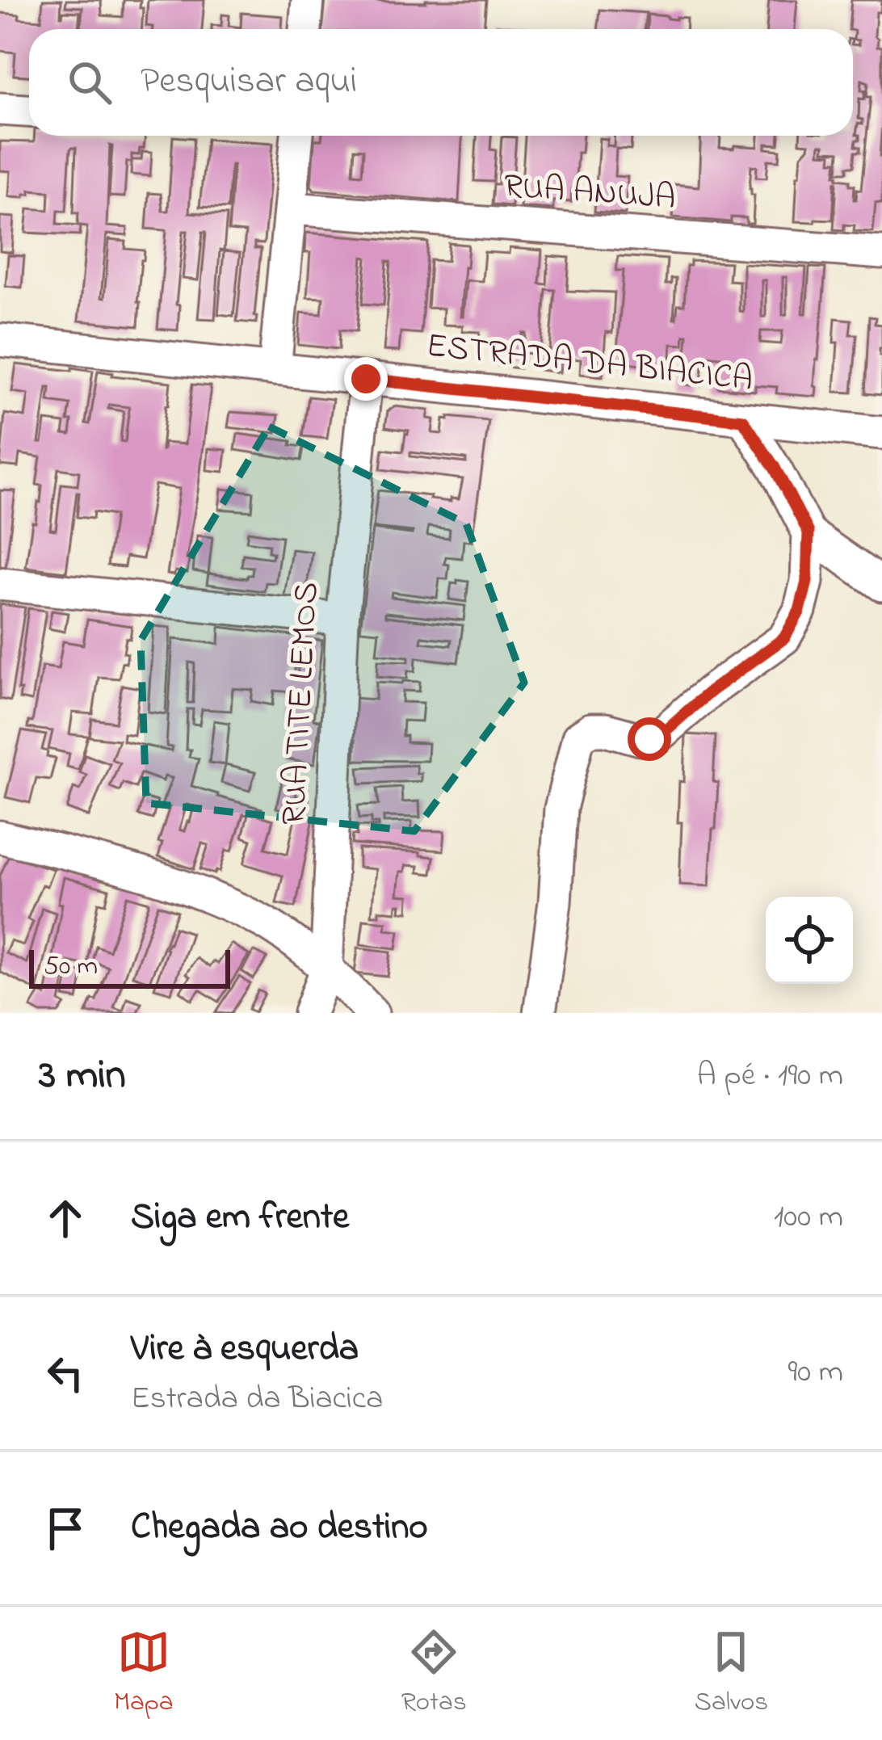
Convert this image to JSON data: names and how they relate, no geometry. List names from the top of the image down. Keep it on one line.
{"streets":{"street":["RUA ANUJA","ESTRADA DA BIACICA","RUA TITE LEMOS"]},"crossings":[["ESTRADA DA BIACICA","RUA TITE LEMOS"]],"scale_bar":"50 m","page":{"search":"Pesquisar aqui","scale":"50 m","heading":["3 min","A pé · 190 m"],"list":[["Siga em frente","100 m"],["Vire à esquerda","Estrada da Biacica","90 m"],"Chegada ao destino"],"nav":["Mapa","Rotas","Salvos"]}}
